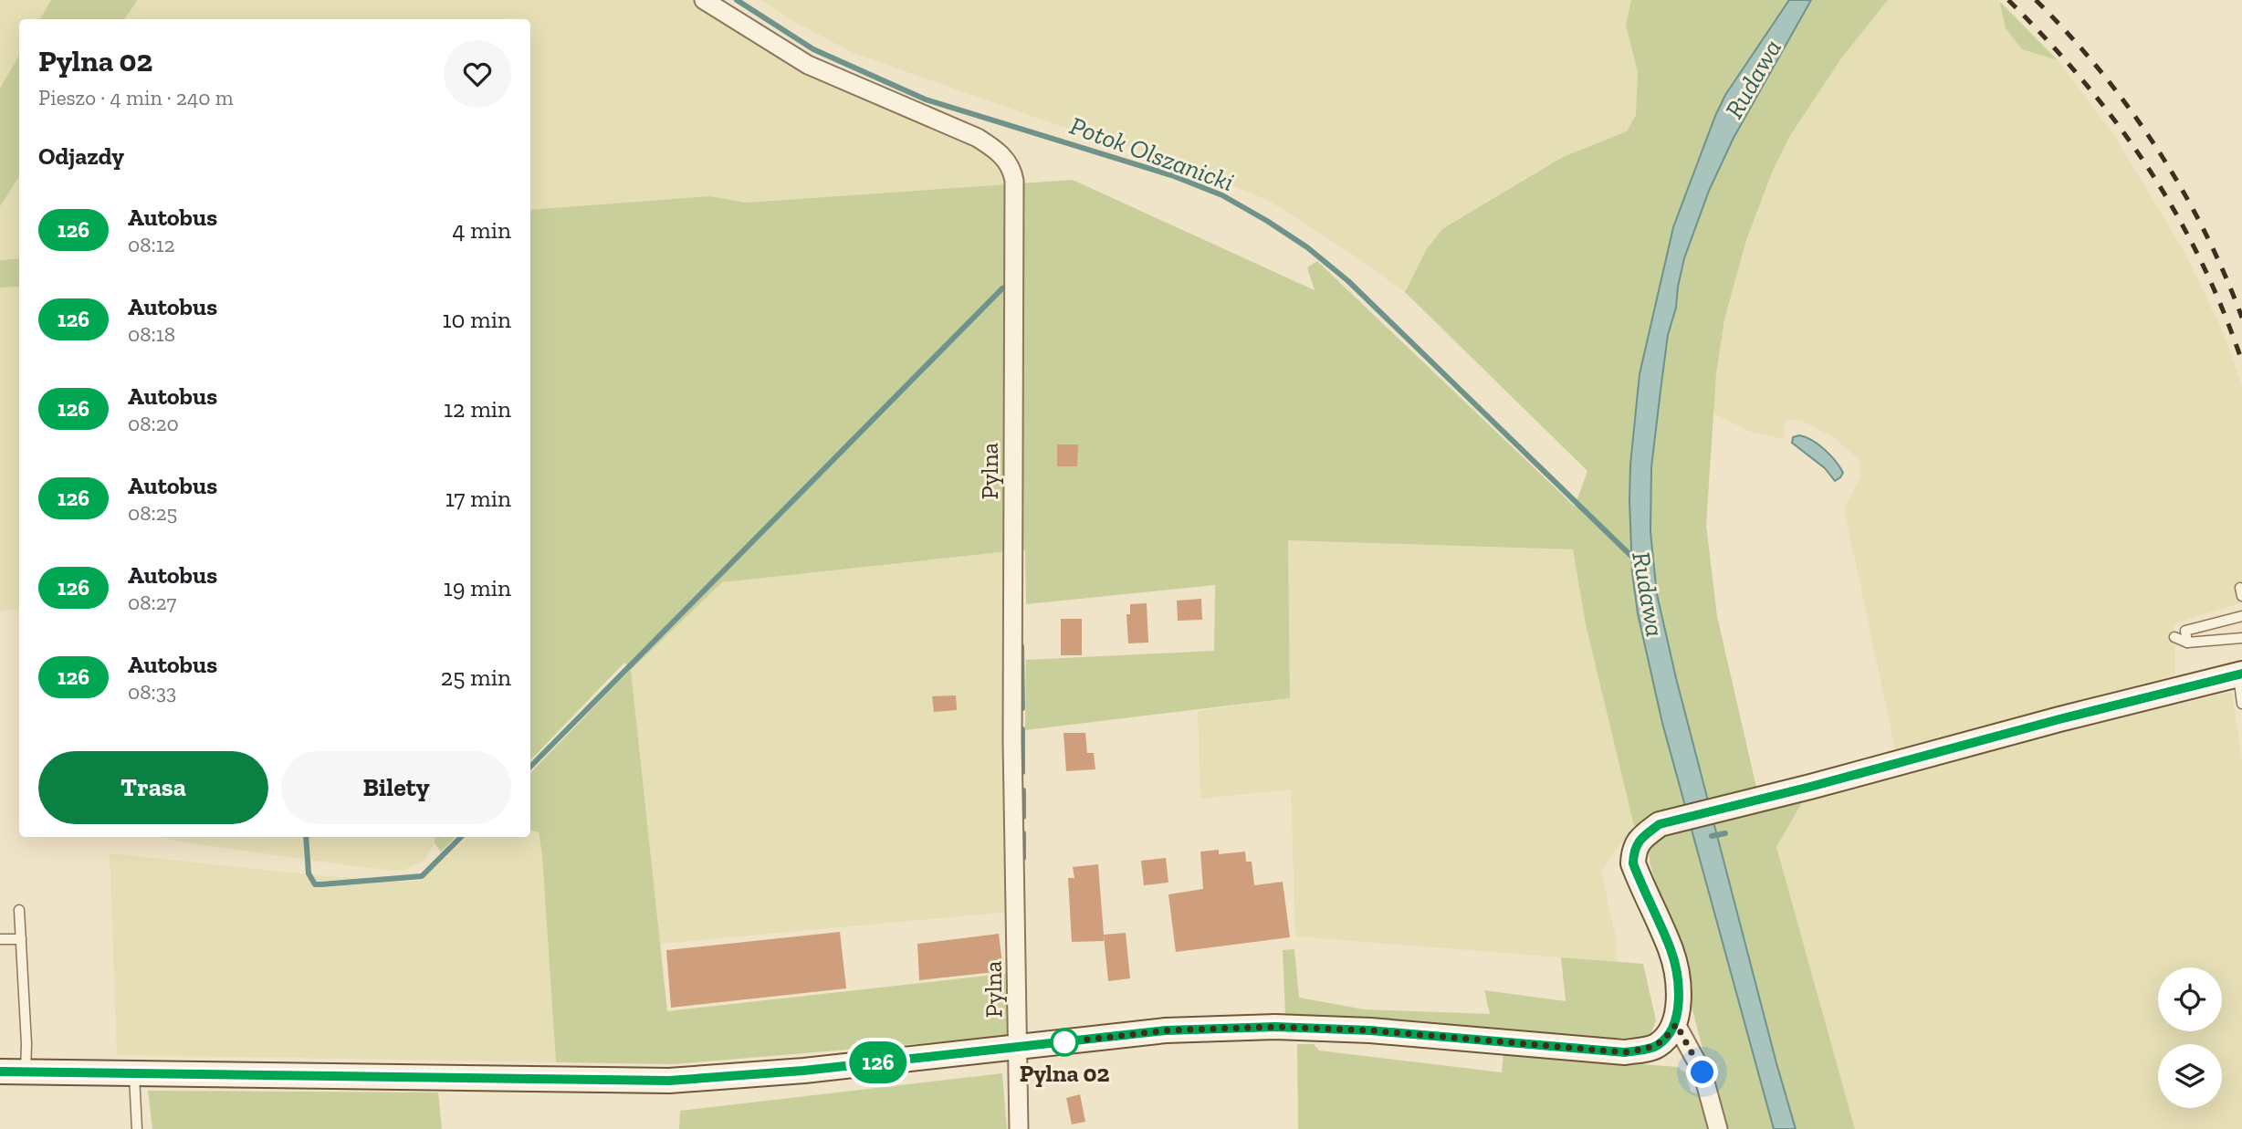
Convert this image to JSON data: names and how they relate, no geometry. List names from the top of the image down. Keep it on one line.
{"streets":{"street":["Pylna"]},"water":["Rudawa","Potok Olszanicki"],"places":["Pylna 02"],"lines":["bus line 126"],"page":{"on_map":"126","heading":[["Pylna 02","Pieszo · 4 min · 240 m"],"Odjazdy"],"list":[{"mark":"126","name":"Autobus","note":"08:12","value":"4 min"},{"mark":"126","name":"Autobus","note":"08:18","value":"10 min"},{"mark":"126","name":"Autobus","note":"08:20","value":"12 min"},{"mark":"126","name":"Autobus","note":"08:25","value":"17 min"},{"mark":"126","name":"Autobus","note":"08:27","value":"19 min"},{"mark":"126","name":"Autobus","note":"08:33","value":"25 min"}],"buttons":["Trasa","Bilety"]}}
